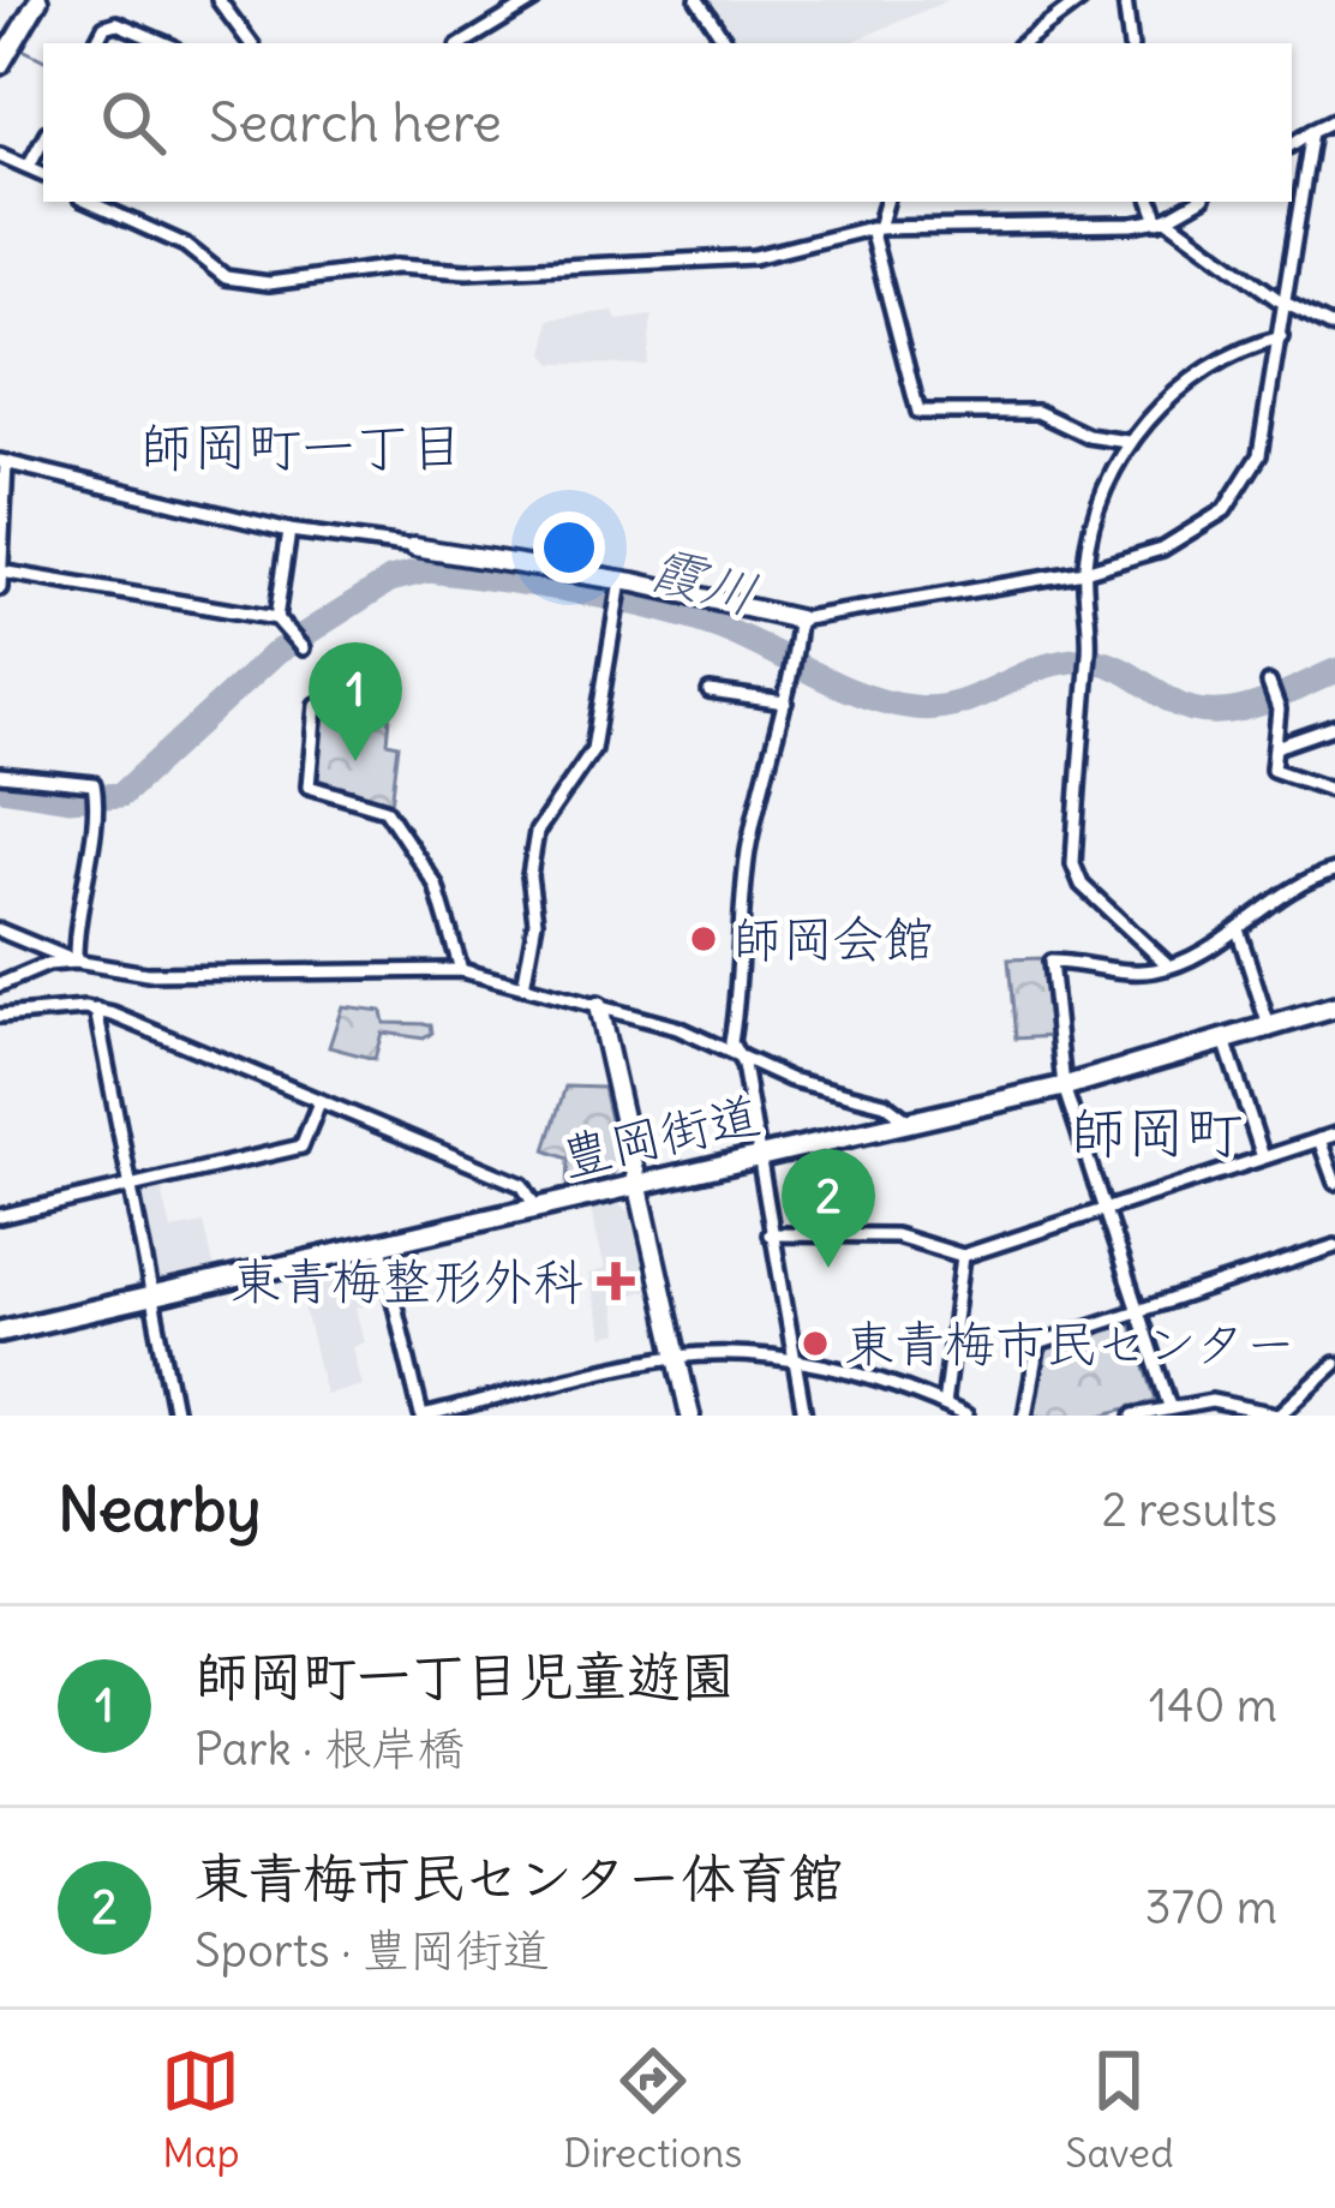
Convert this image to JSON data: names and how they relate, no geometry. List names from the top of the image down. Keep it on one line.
{"streets":{"main road":["豊岡街道"]},"districts":["師岡町一丁目","師岡町"],"water":["霞川"],"places":{"other":["師岡会館","東青梅市民センター"],"health":["東青梅整形外科"]},"page":{"search":"Search here","pins":["1","2"],"heading":["Nearby","2 results"],"list":[{"mark":"1","name":"師岡町一丁目児童遊園","note":"Park · 根岸橋","value":"140 m"},{"mark":"2","name":"東青梅市民センター体育館","note":"Sports · 豊岡街道","value":"370 m"}],"nav":["Map","Directions","Saved"]}}
